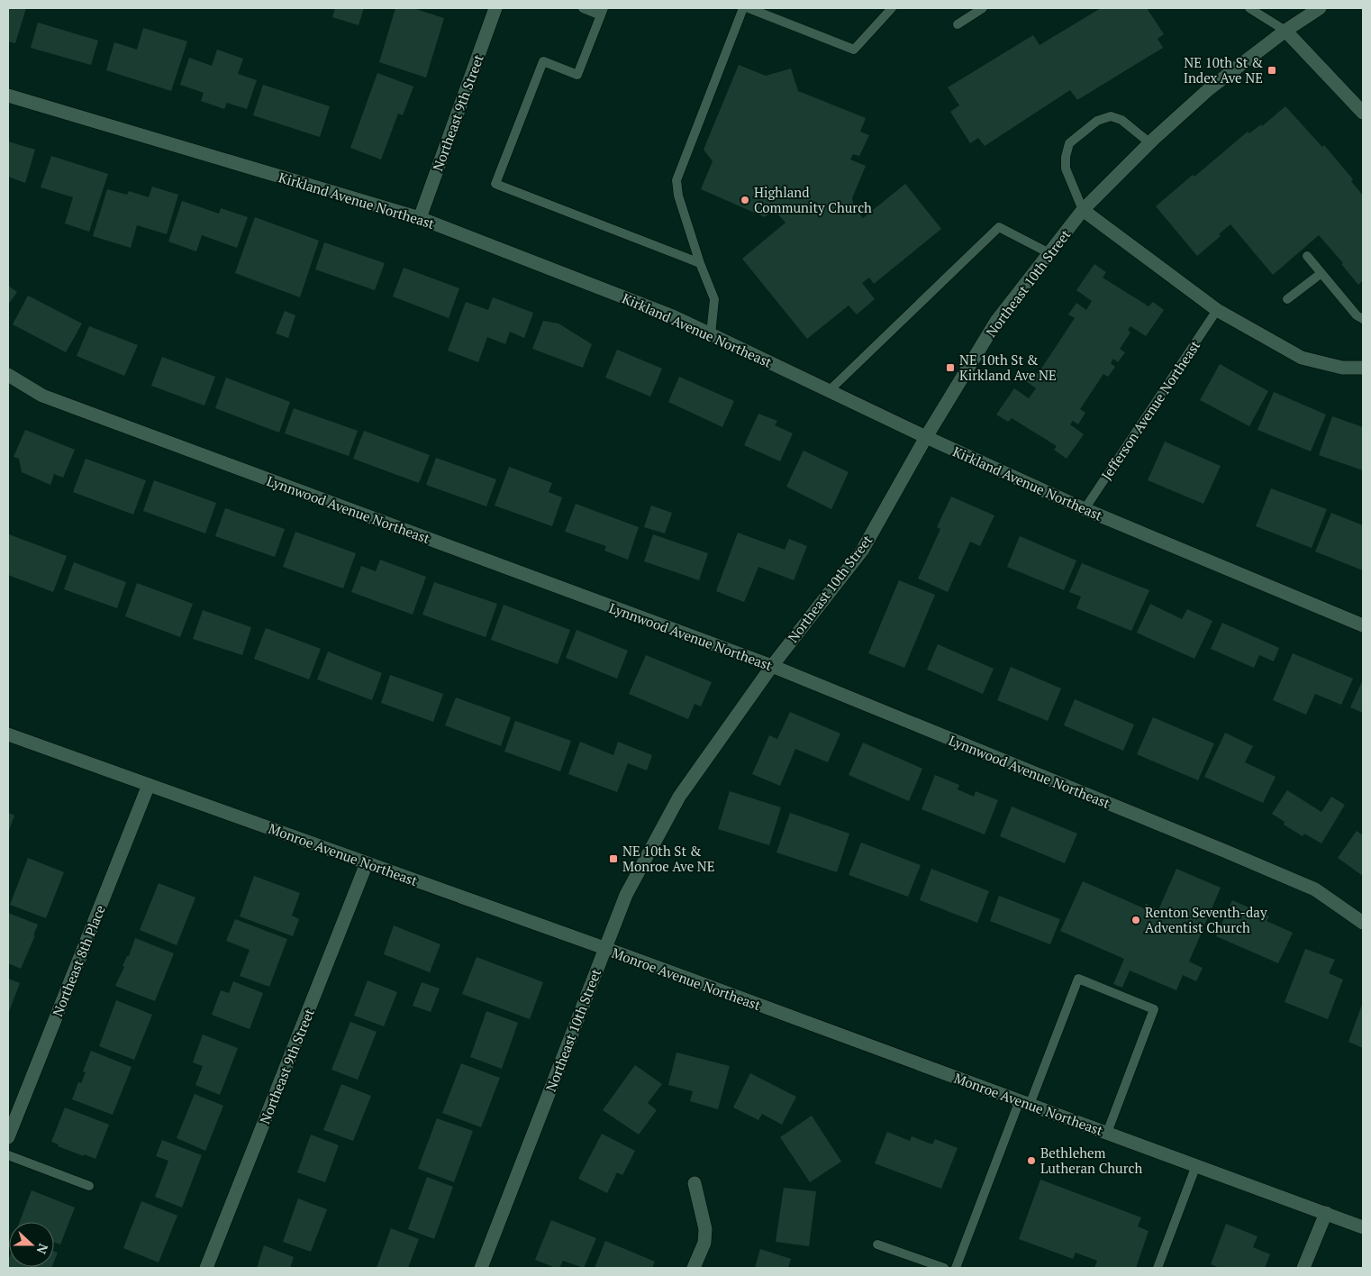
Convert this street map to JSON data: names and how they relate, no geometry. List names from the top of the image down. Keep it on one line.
{"streets":{"street":["Northeast 9th Street","Kirkland Avenue Northeast","Northeast 10th Street","Lynnwood Avenue Northeast","Monroe Avenue Northeast","Northeast 8th Place"],"lane":["Jefferson Avenue Northeast"]},"crossings":[["Northeast 9th Street","Kirkland Avenue Northeast"],["Northeast 9th Street","Monroe Avenue Northeast"],["Kirkland Avenue Northeast","Northeast 10th Street"],["Kirkland Avenue Northeast","Jefferson Avenue Northeast"],["Northeast 10th Street","Lynnwood Avenue Northeast"],["Northeast 10th Street","Monroe Avenue Northeast"],["Monroe Avenue Northeast","Northeast 8th Place"]],"places":{"transit":["NE 10th St & Index Ave NE","NE 10th St & Kirkland Ave NE","NE 10th St & Monroe Ave NE"],"other":["Highland Community Church","Renton Seventh-day Adventist Church","Bethlehem Lutheran Church"]},"north":"right"}
